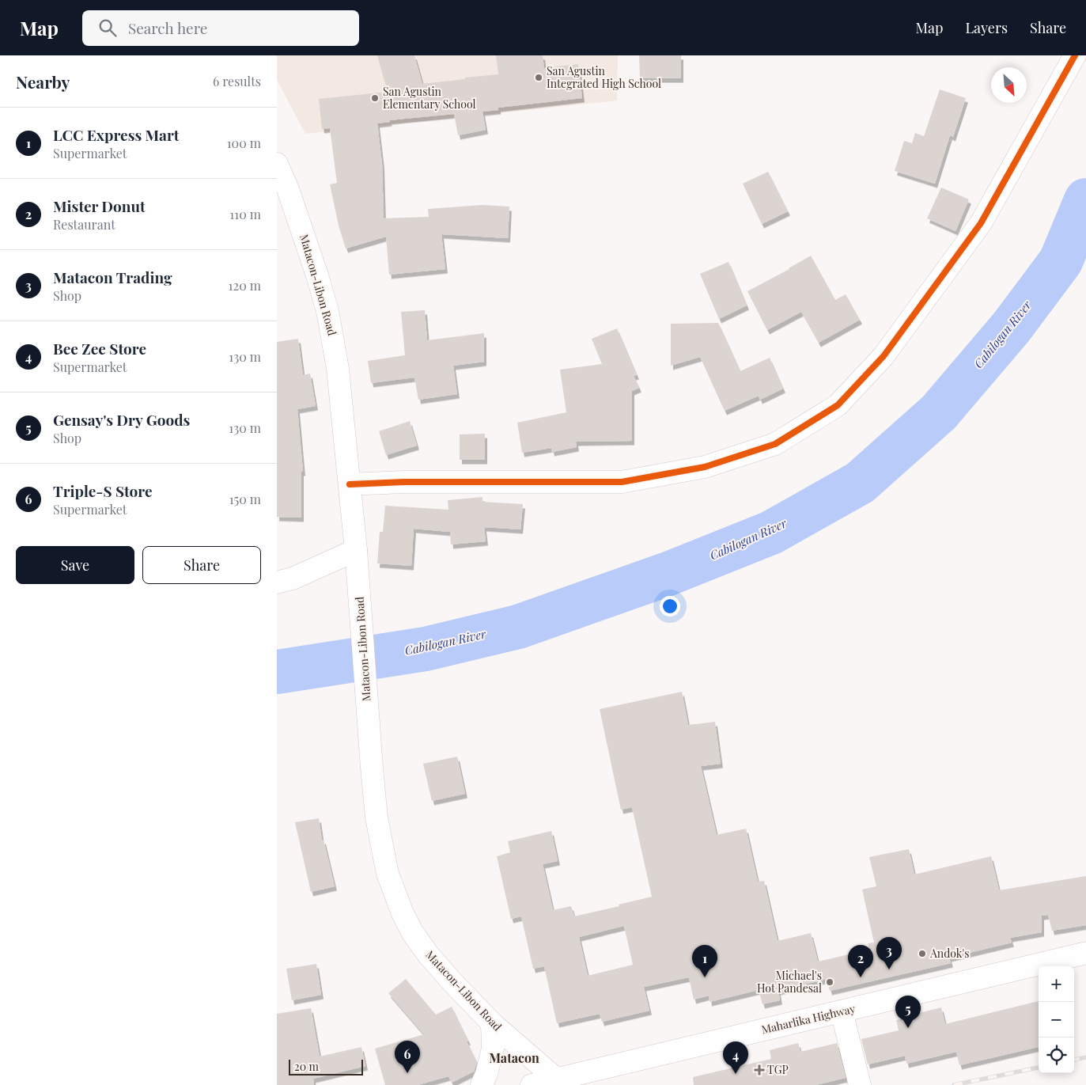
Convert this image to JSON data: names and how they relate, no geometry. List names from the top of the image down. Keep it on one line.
{"streets":{"main road":["Matacon-Libon Road","Maharlika Highway"]},"crossings":[["Matacon-Libon Road","Maharlika Highway"]],"districts":["Matacon"],"water":["Cabilogan River"],"places":{"other":["San Agustin Integrated High School","San Agustin Elementary School","Andok's","Michael's Hot Pandesal"],"health":["TGP"]},"scale_bar":"20 m","north":"bottom right","page":{"header":"Map","search":"Search here","nav":["Map","Layers","Share"],"heading":["Nearby","6 results"],"list":[{"mark":"1","name":"LCC Express Mart","note":"Supermarket","value":"100 m"},{"mark":"2","name":"Mister Donut","note":"Restaurant","value":"110 m"},{"mark":"3","name":"Matacon Trading","note":"Shop","value":"120 m"},{"mark":"4","name":"Bee Zee Store","note":"Supermarket","value":"130 m"},{"mark":"5","name":"Gensay's Dry Goods","note":"Shop","value":"130 m"},{"mark":"6","name":"Triple-S Store","note":"Supermarket","value":"150 m"}],"buttons":["Save","Share"],"pins":["3","1","2","5","6","4"],"map_buttons":["+","−"],"scale":"20 m"}}
